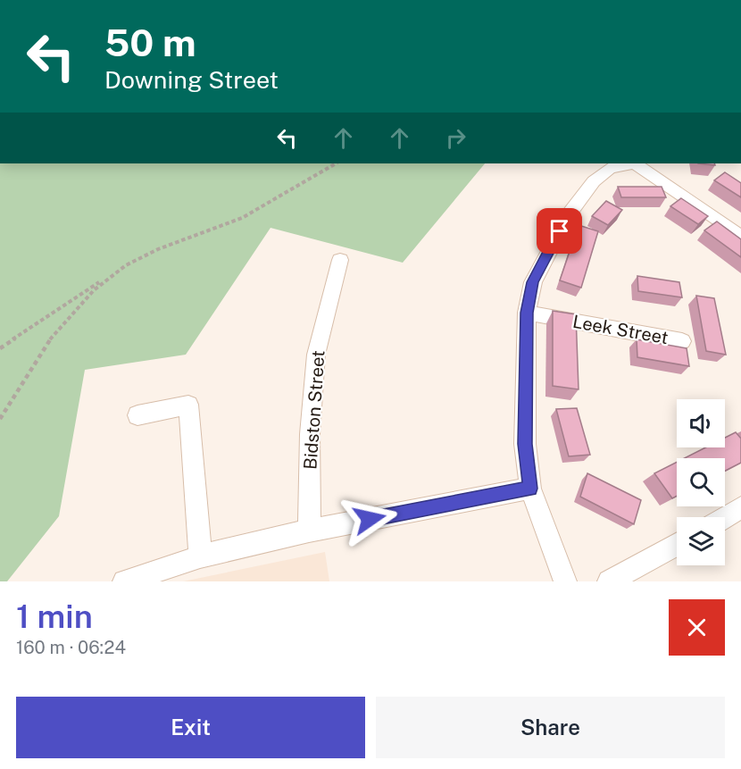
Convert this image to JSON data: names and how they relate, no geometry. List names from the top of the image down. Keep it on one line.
{"streets":{"street":["Leek Street","Bidston Street"]},"page":{"turn":["50 m","Downing Street"],"heading":["1 min","160 m · 06:24"],"buttons":["Exit","Share"]}}
